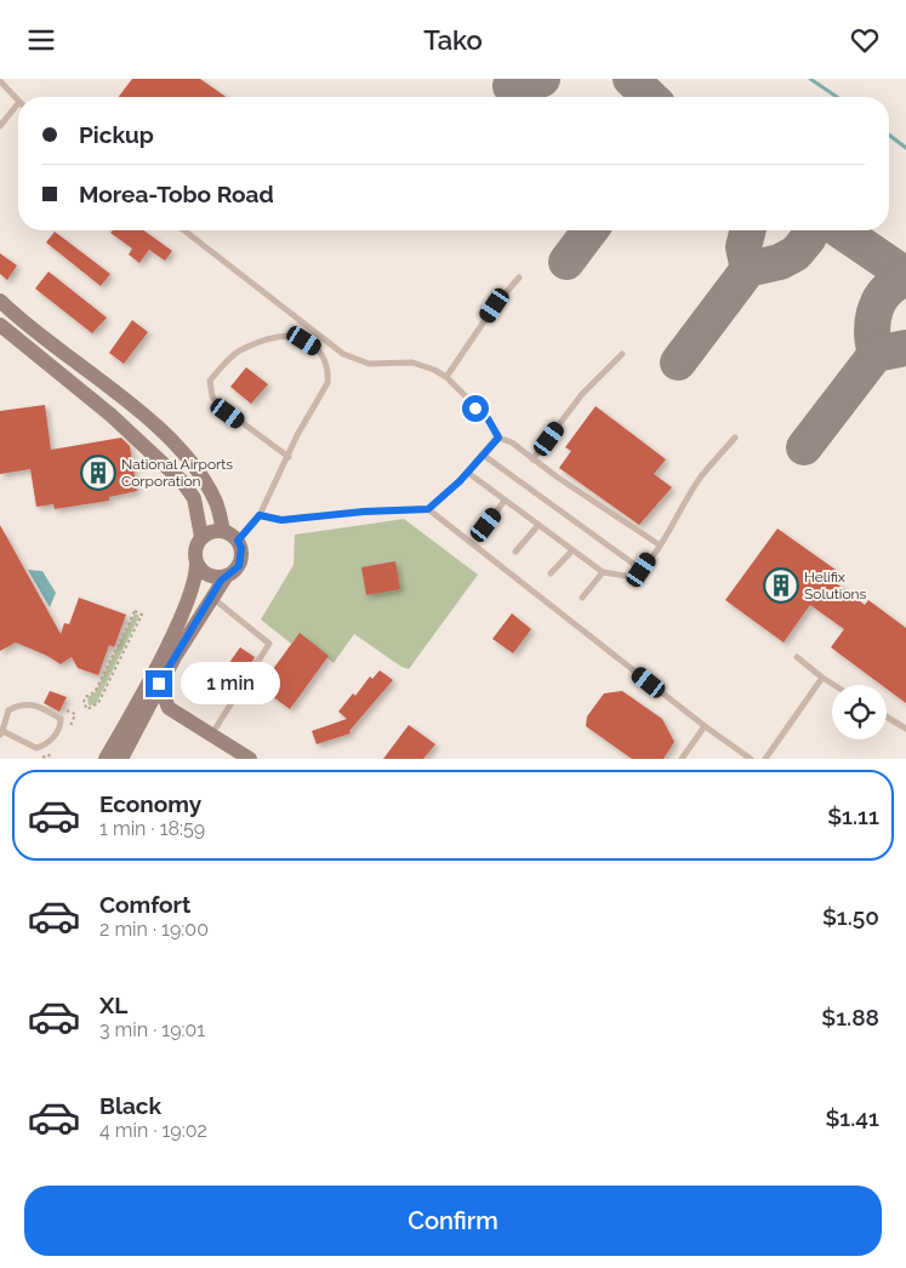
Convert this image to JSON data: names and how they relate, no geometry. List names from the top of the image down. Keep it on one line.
{"places":{"building":["National Airports Corporation","Helifix Solutions"]},"page":{"header":"Tako","banner":["Pickup","Morea-Tobo Road"],"bubble":"1 min","list":[{"name":"Economy","note":"1 min · 18:59","value":"$1.11"},{"name":"Comfort","note":"2 min · 19:00","value":"$1.50"},{"name":"XL","note":"3 min · 19:01","value":"$1.88"},{"name":"Black","note":"4 min · 19:02","value":"$1.41"}],"buttons":"Confirm"}}
